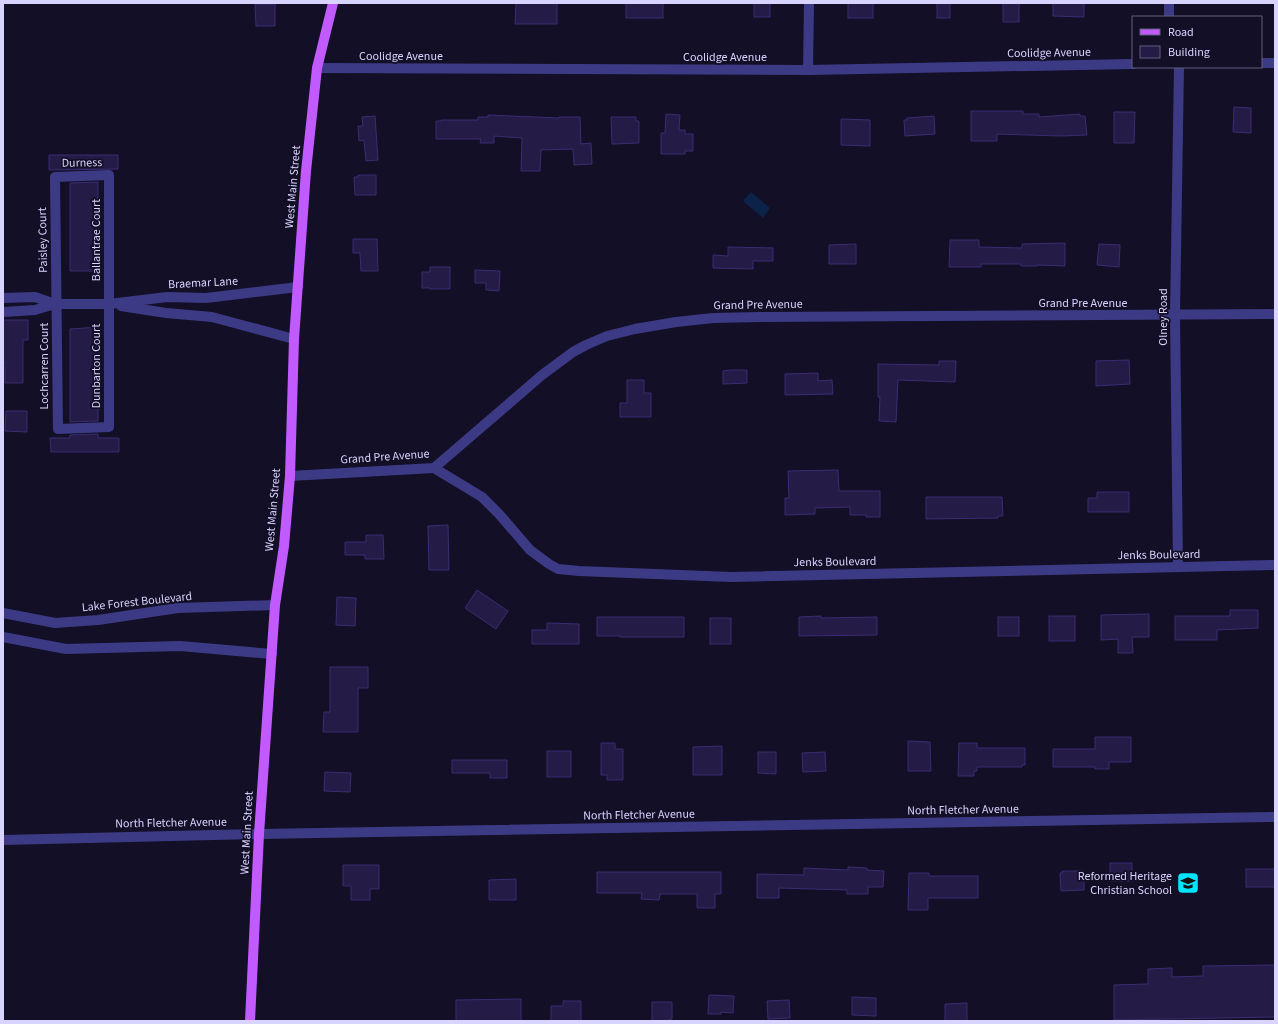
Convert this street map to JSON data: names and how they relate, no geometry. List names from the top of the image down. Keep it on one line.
{"streets":{"main road":["West Main Street"],"street":["Coolidge Avenue","Durness","Paisley Court","Ballantrae Court","Braemar Lane","Grand Pre Avenue","Olney Road","Lochcarren Court","Dunbarton Court","Jenks Boulevard","Lake Forest Boulevard","North Fletcher Avenue"]},"crossings":[["Coolidge Avenue","West Main Street"],["Durness","Paisley Court"],["Durness","Ballantrae Court"],["West Main Street","Braemar Lane"],["West Main Street","Grand Pre Avenue"],["West Main Street","Lake Forest Boulevard"],["West Main Street","North Fletcher Avenue"],["Paisley Court","Braemar Lane"],["Paisley Court","Lochcarren Court"],["Ballantrae Court","Braemar Lane"],["Ballantrae Court","Dunbarton Court"],["Braemar Lane","Lochcarren Court"],["Braemar Lane","Dunbarton Court"],["Grand Pre Avenue","Olney Road"],["Grand Pre Avenue","Jenks Boulevard"],["Olney Road","Jenks Boulevard"],["Lochcarren Court","Dunbarton Court"]],"places":{"school or university":["Reformed Heritage Christian School"]},"legend":["Road","Building"]}
